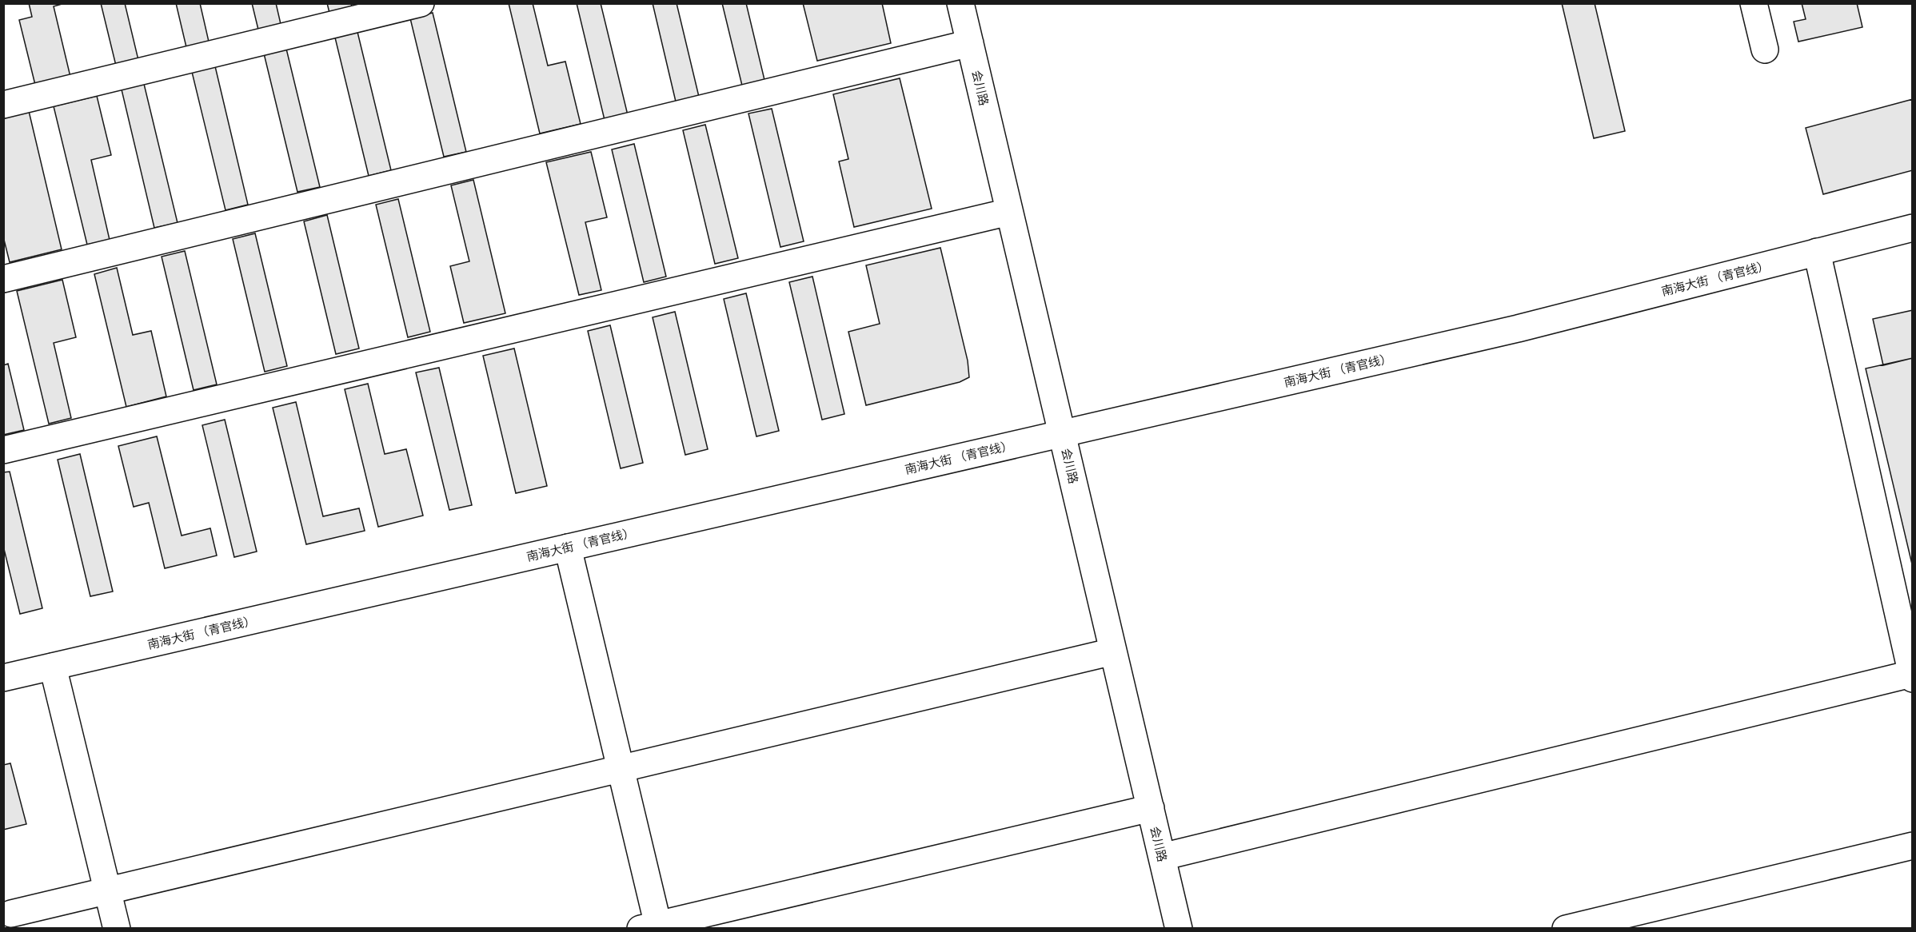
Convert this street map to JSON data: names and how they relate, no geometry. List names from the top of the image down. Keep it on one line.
{"streets":{"main road":["会川路","南海大街 （青官线）"]},"crossings":[["会川路","南海大街 （青官线）"]]}
